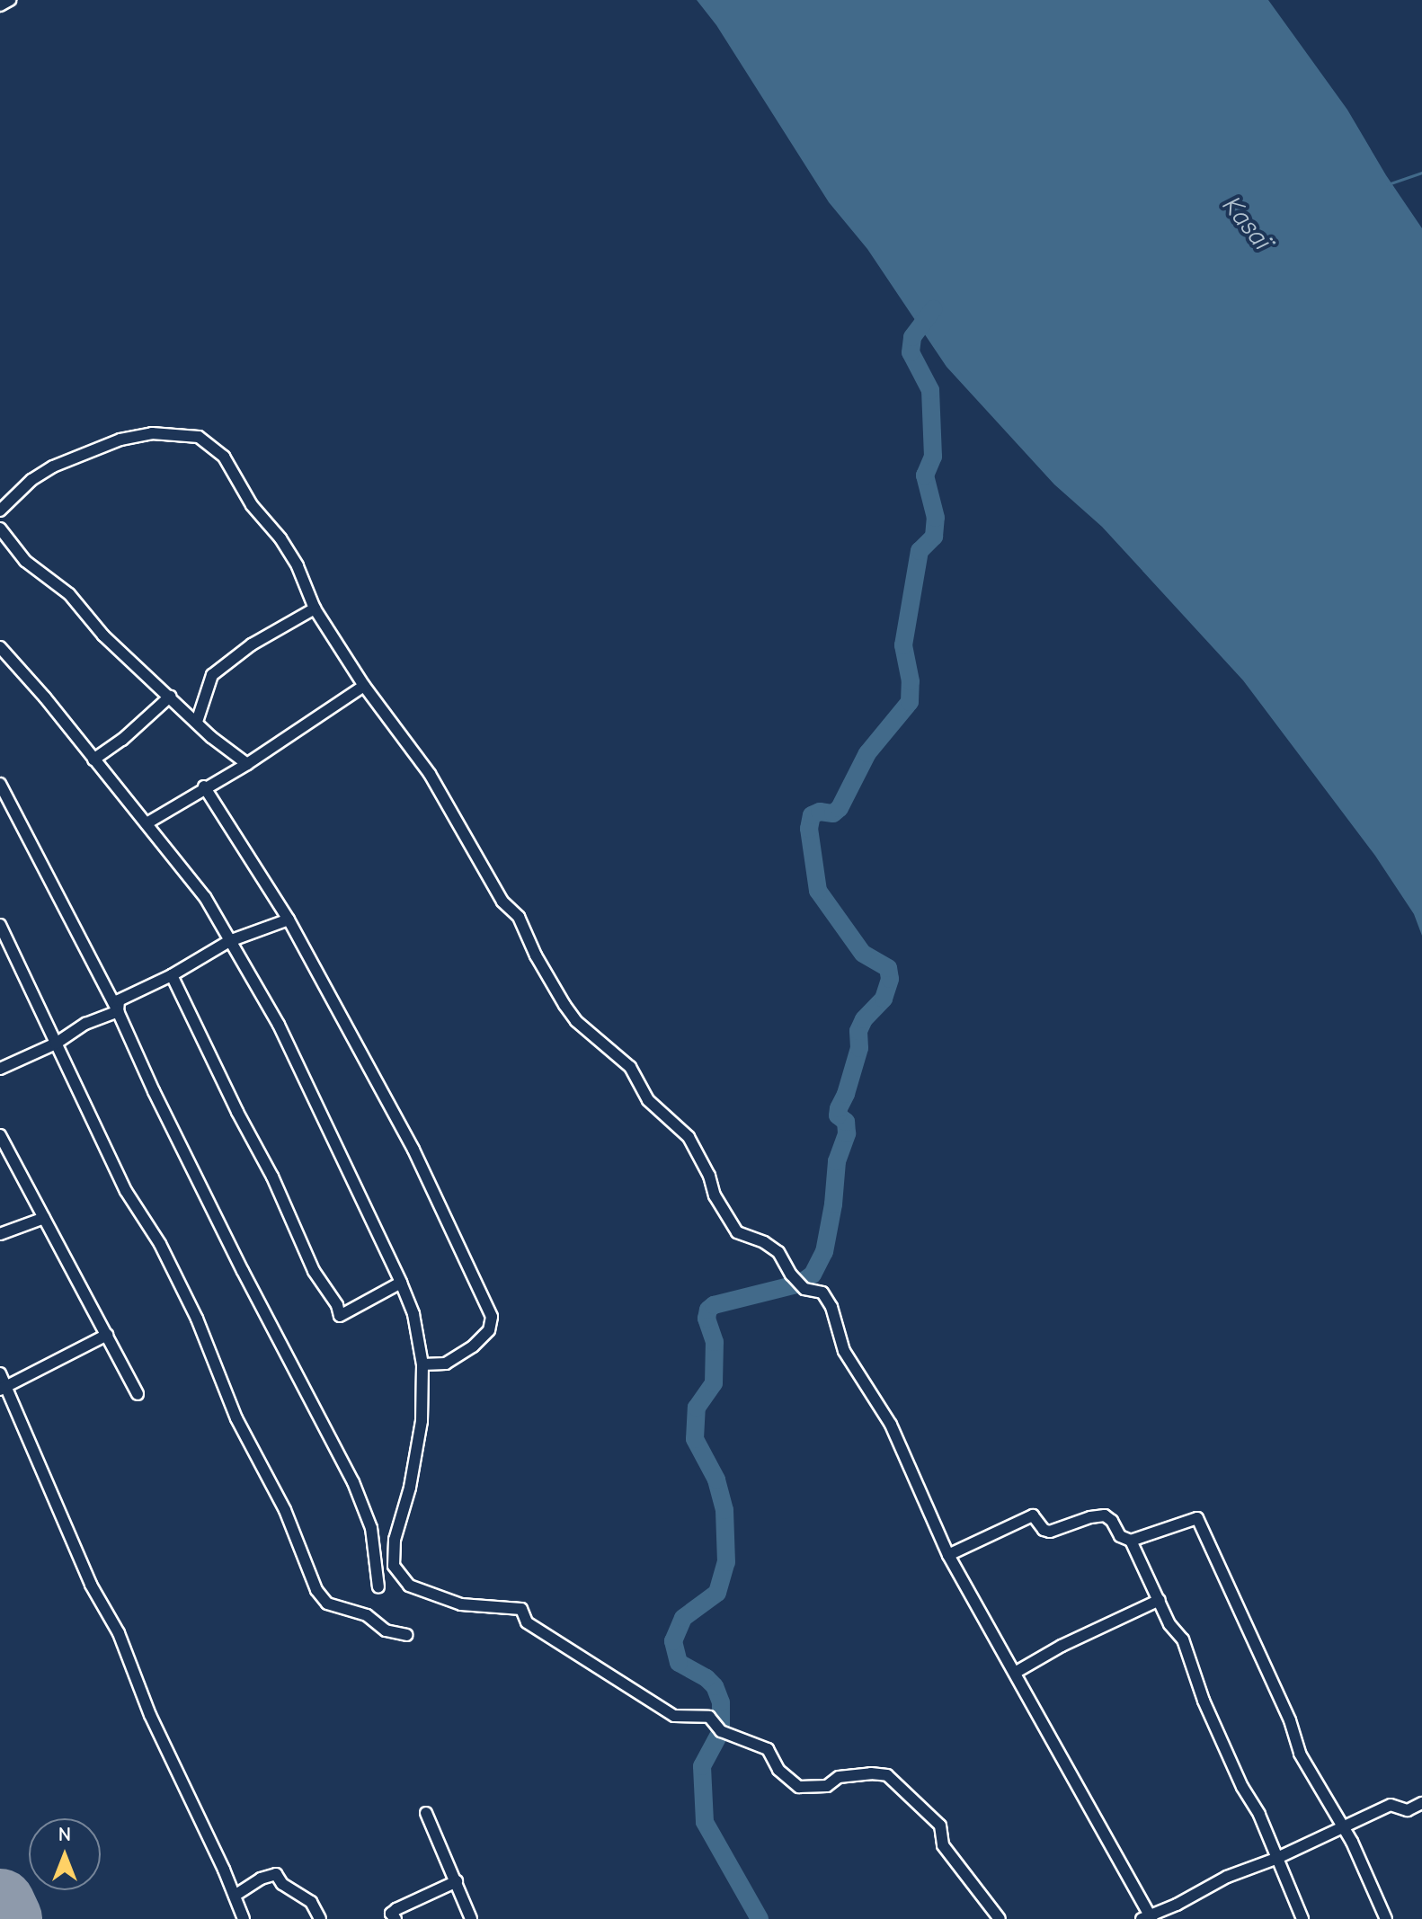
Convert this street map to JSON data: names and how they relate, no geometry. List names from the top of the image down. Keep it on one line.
{"water":["Kasaï"],"north":"top"}
